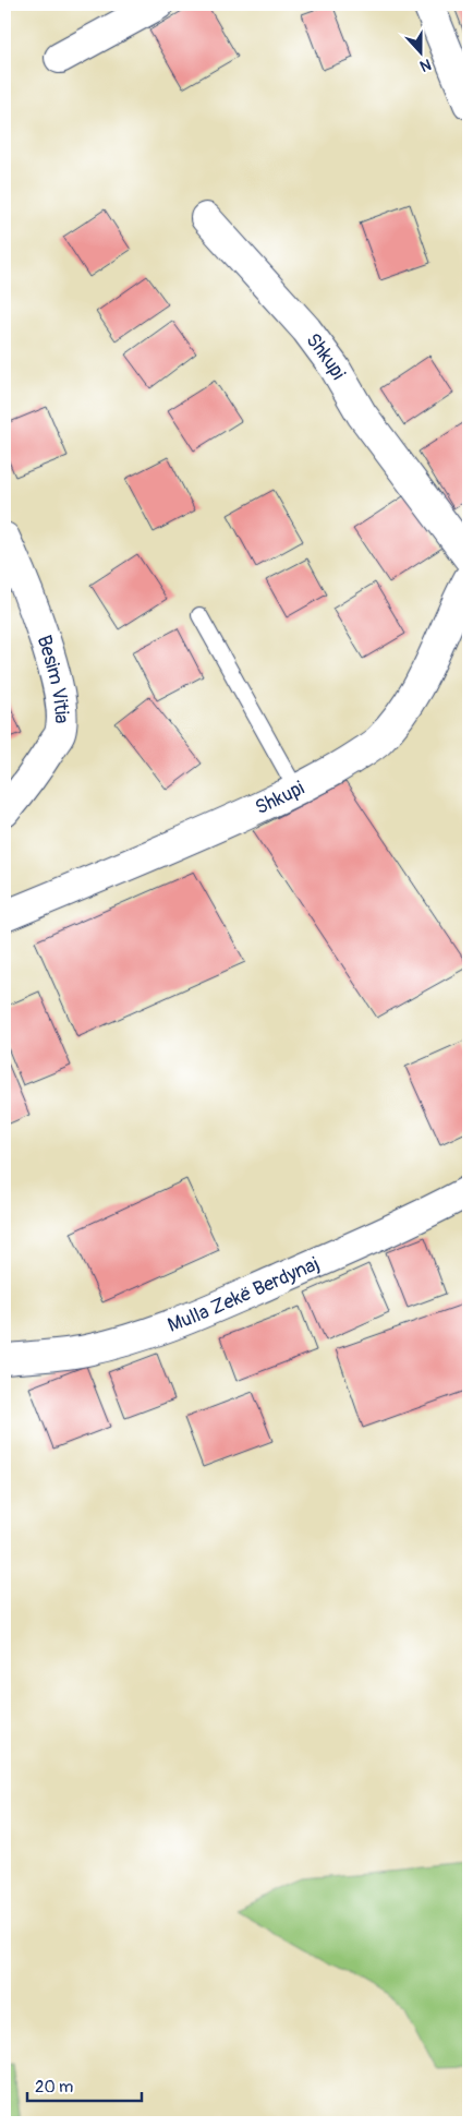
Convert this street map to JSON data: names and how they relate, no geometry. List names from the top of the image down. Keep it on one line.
{"streets":{"street":["Shkupi","Besim Vitia","Mulla Zekë Berdynaj"]},"scale_bar":"20 m","north":"bottom"}
